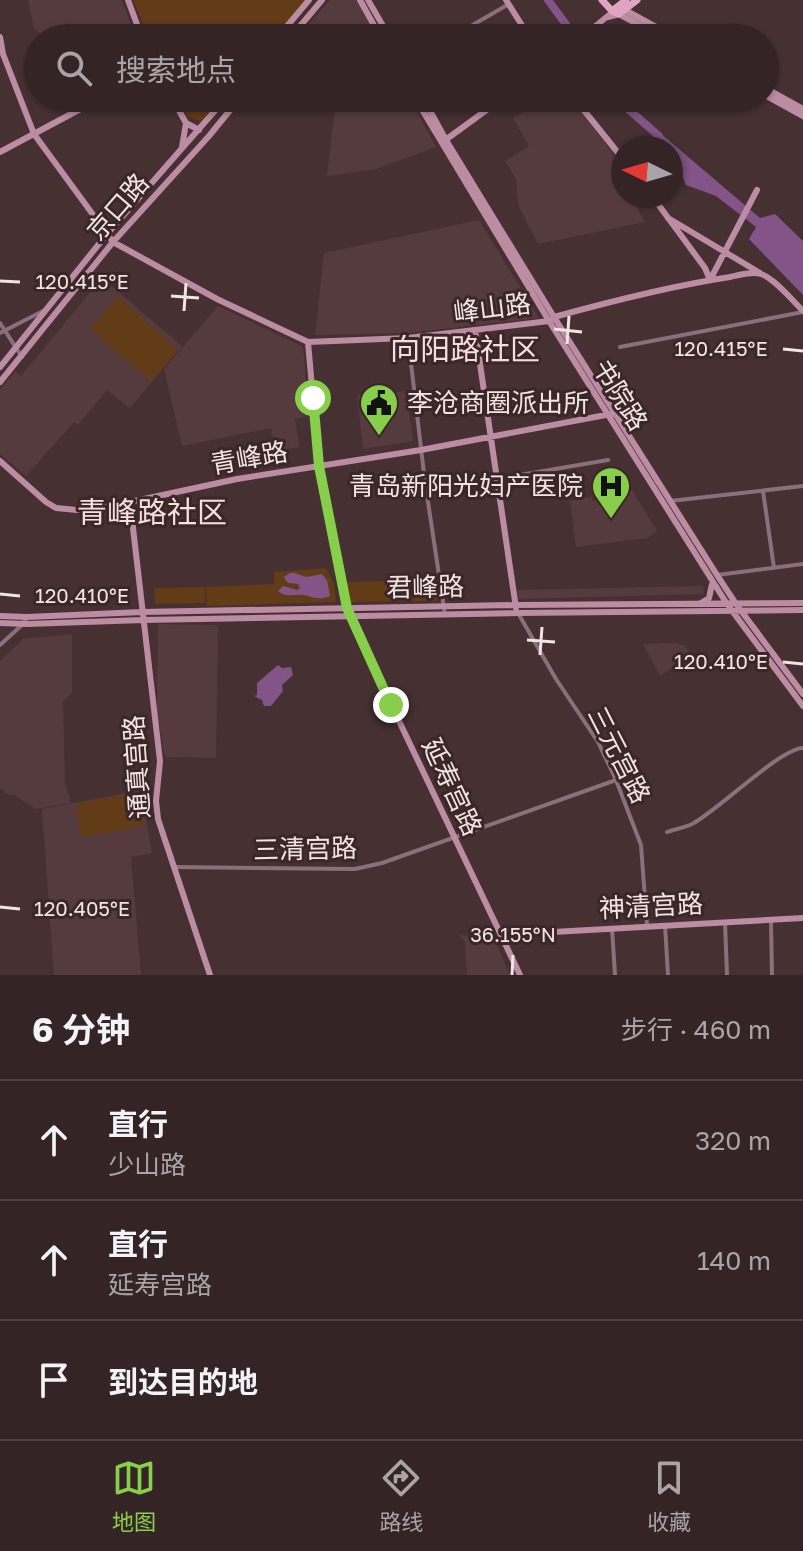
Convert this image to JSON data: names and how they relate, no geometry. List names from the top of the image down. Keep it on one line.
{"streets":{"street":["京口路","峰山路","书院路","青峰路","君峰路","三元宫路","通真宫路","延寿宫路","三清宫路","神清宫路"]},"crossings":[["京口路","峰山路"],["峰山路","书院路"],["峰山路","延寿宫路"],["书院路","青峰路"],["书院路","君峰路"],["青峰路","通真宫路"],["青峰路","延寿宫路"],["君峰路","三元宫路"],["君峰路","通真宫路"],["君峰路","延寿宫路"],["三元宫路","三清宫路"],["三元宫路","神清宫路"],["通真宫路","三清宫路"],["延寿宫路","三清宫路"],["延寿宫路","神清宫路"]],"districts":["向阳路社区","青峰路社区"],"places":{"public building":["李沧商圈派出所"],"hospital":["青岛新阳光妇产医院"]},"north":"left","page":{"search":"搜索地点","heading":["6 分钟","步行 · 460 m"],"list":[["直行","少山路","320 m"],["直行","延寿宫路","140 m"],"到达目的地"],"nav":["地图","路线","收藏"]},"coordinates":["120.415°E","120.410°E","120.405°E","36.155°N"]}
